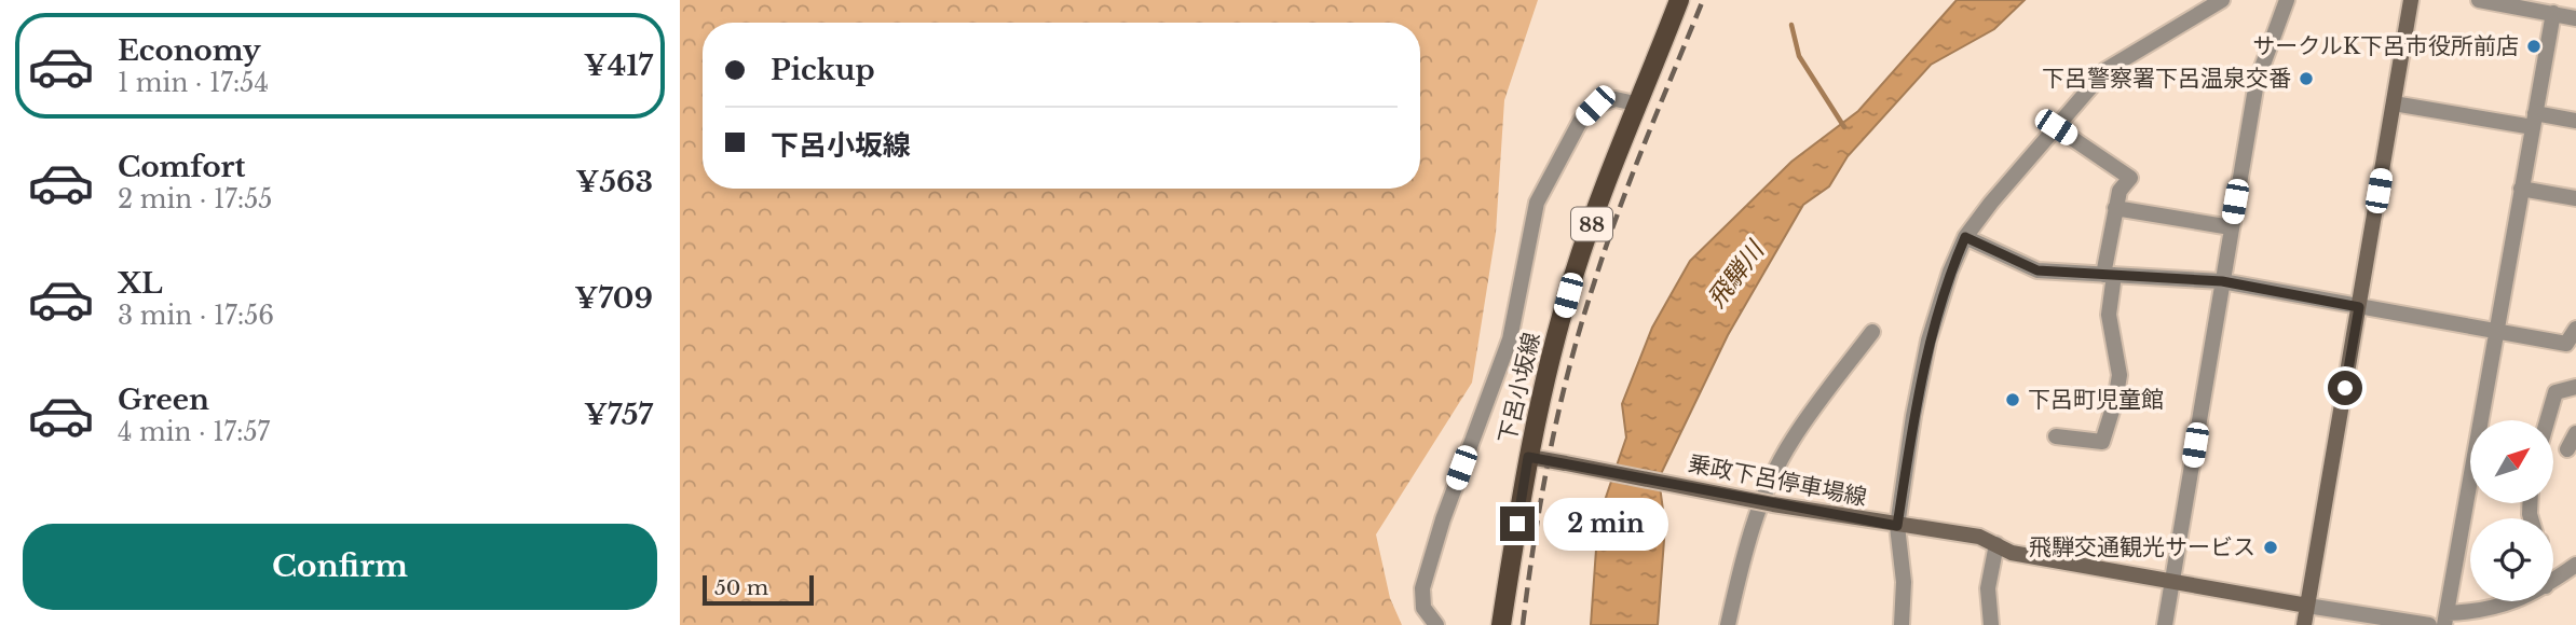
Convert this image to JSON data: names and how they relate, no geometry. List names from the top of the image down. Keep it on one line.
{"streets":{"main road":["88","下呂小坂線","乗政下呂停車場線"]},"crossings":[["下呂小坂線","乗政下呂停車場線"]],"water":["飛騨川"],"places":["サークルK下呂市役所前店","下呂警察署下呂温泉交番","下呂町児童館","飛騨交通観光サービス"],"scale_bar":"50 m","north":"top right","page":{"list":[{"name":"Economy","note":"1 min · 17:54","value":"¥417"},{"name":"Comfort","note":"2 min · 17:55","value":"¥563"},{"name":"XL","note":"3 min · 17:56","value":"¥709"},{"name":"Green","note":"4 min · 17:57","value":"¥757"}],"banner":["Pickup","下呂小坂線"],"bubble":"2 min","buttons":"Confirm","scale":"50 m"}}
